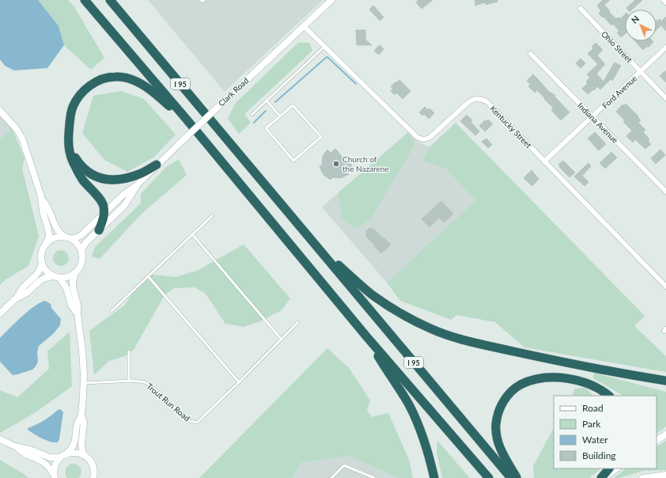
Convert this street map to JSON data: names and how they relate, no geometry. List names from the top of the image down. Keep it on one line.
{"streets":{"highway":["I 95"],"street":["Ohio Street","Clark Road","Ford Avenue","Indiana Avenue","Kentucky Street"],"lane":["Trout Run Road"]},"crossings":[["Ohio Street","Ford Avenue"],["Clark Road","Kentucky Street"],["Ford Avenue","Indiana Avenue"],["Ford Avenue","Kentucky Street"]],"places":["Church of the Nazarene"],"legend":["Road","Park","Water","Building"],"north":"top left"}
